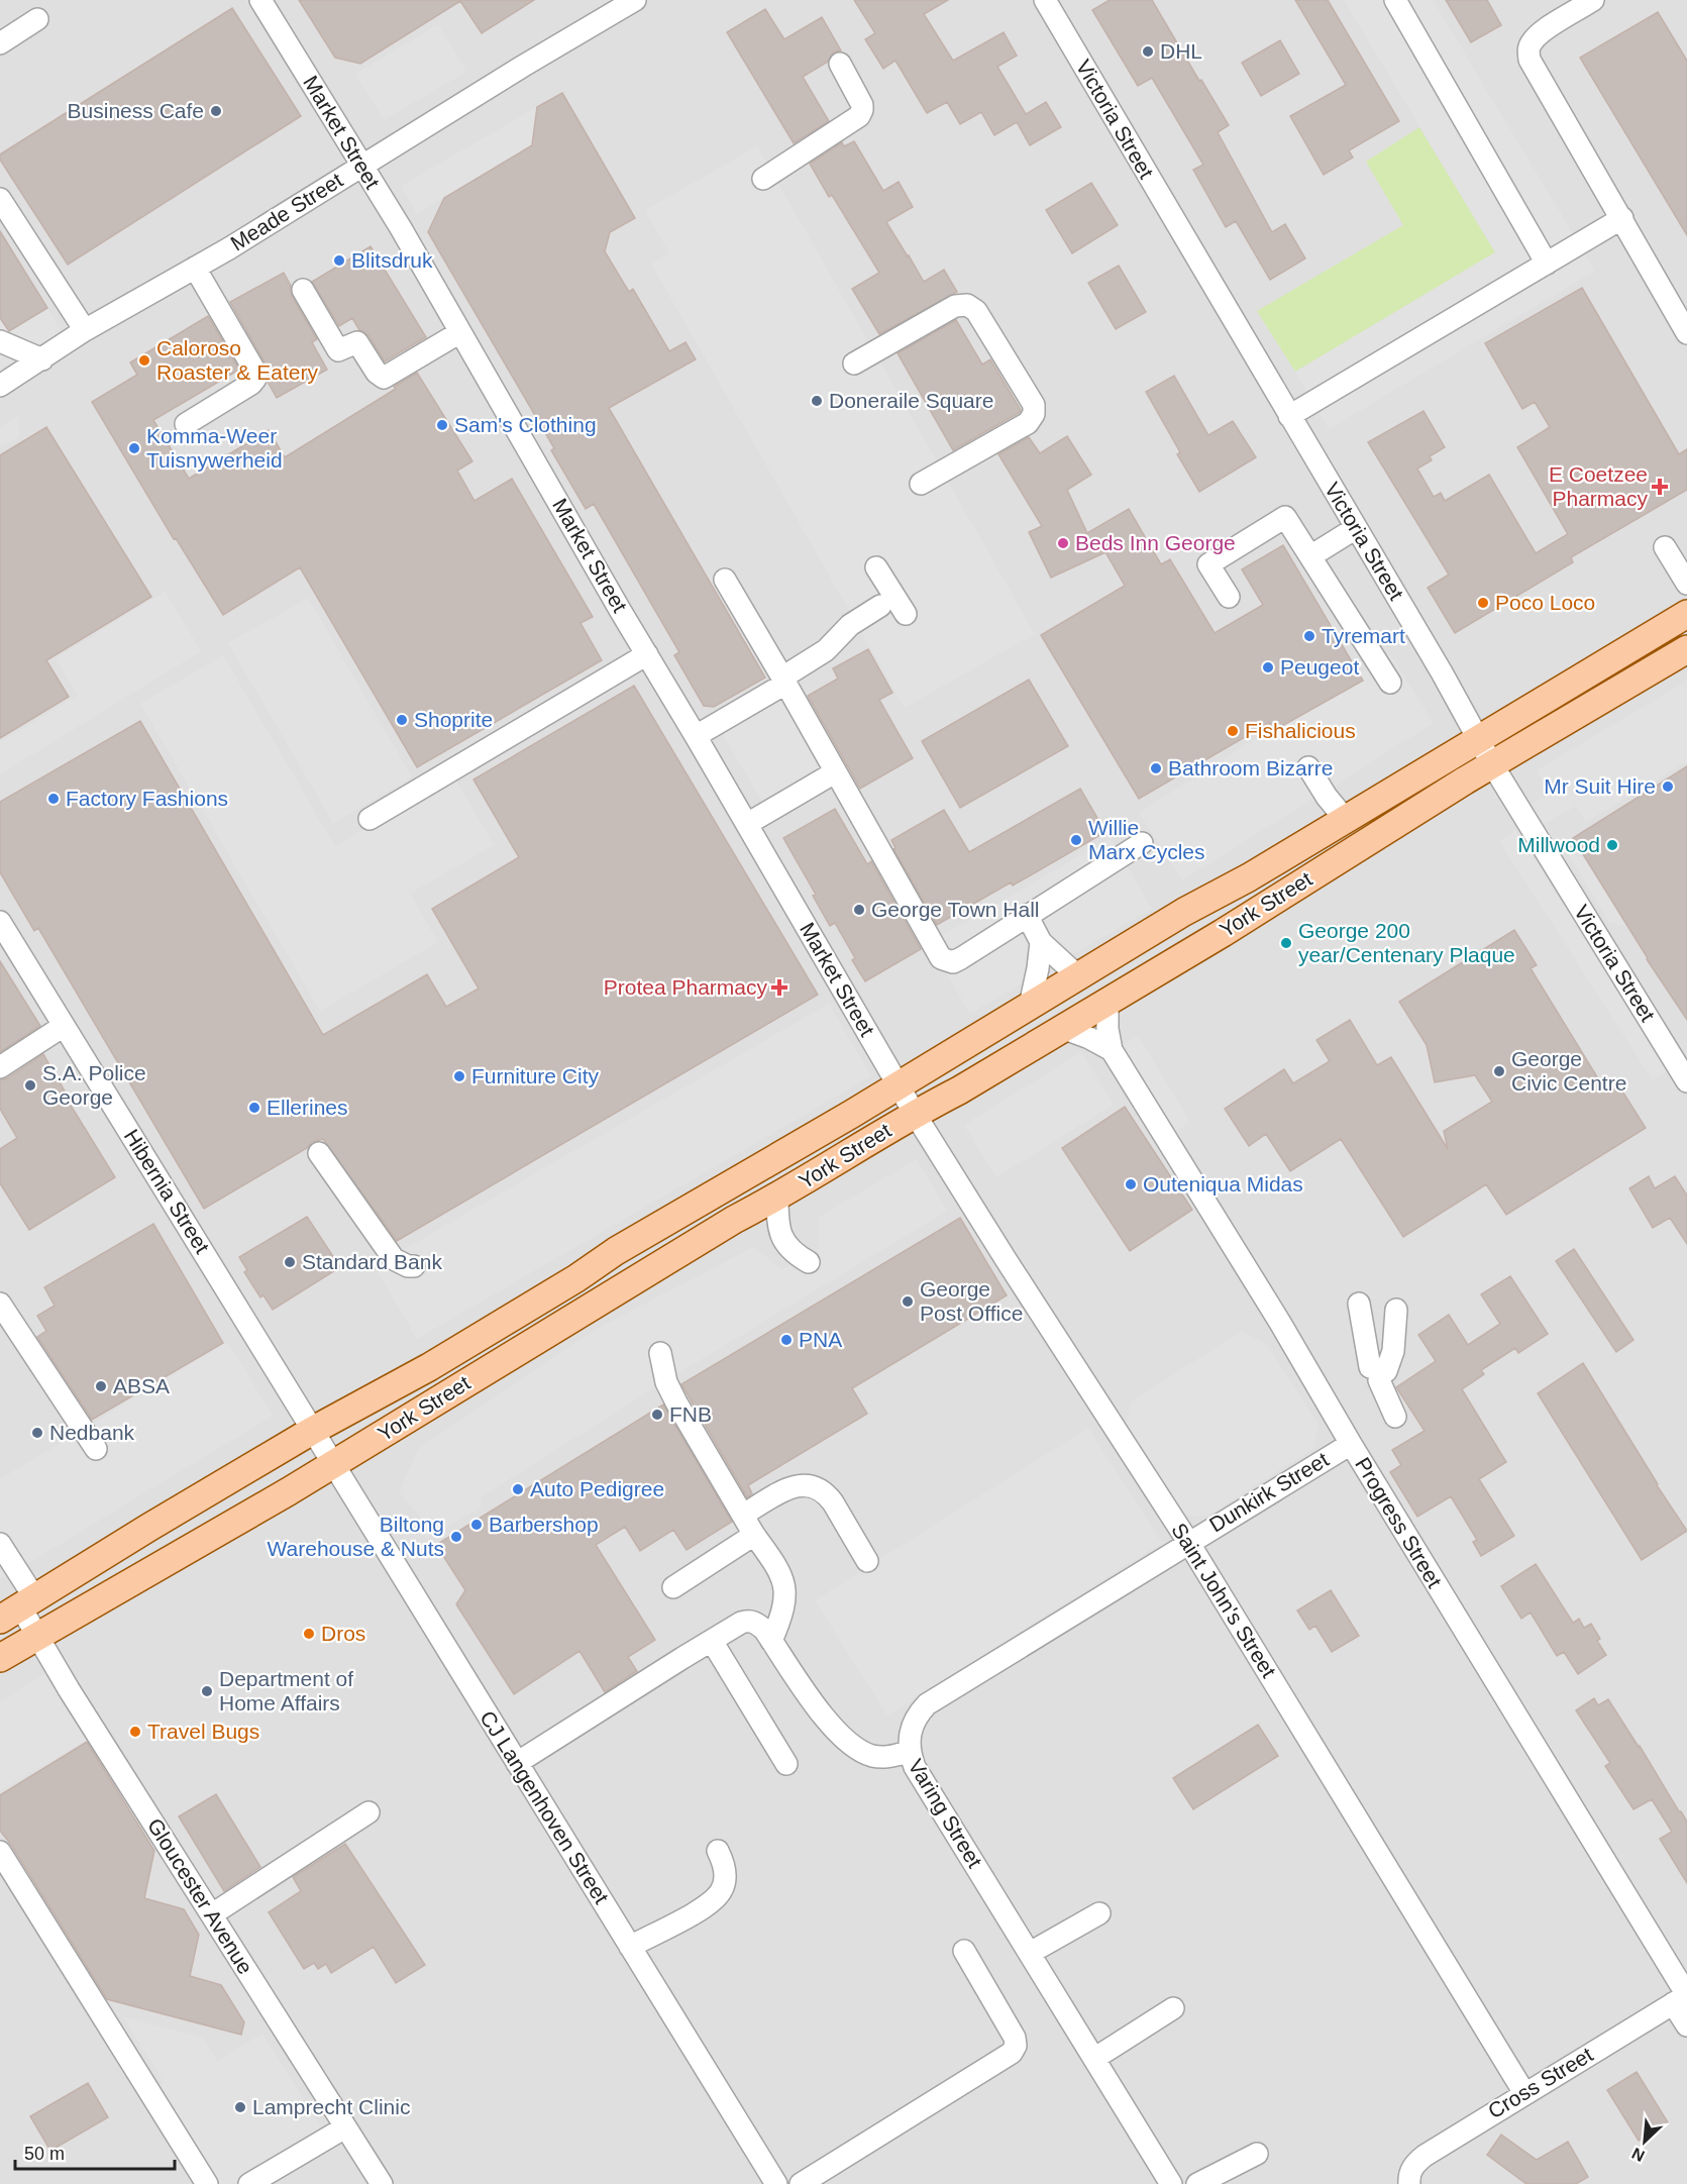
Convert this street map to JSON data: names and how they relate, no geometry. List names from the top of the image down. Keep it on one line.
{"streets":{"main road":["York Street"],"street":["Victoria Street","Market Street","Meade Street","Hibernia Street","Dunkirk Street","Progress Street","Saint John's Street","CJ Langenhoven Street","Varing Street","Gloucester Avenue","Cross Street"]},"crossings":[["Victoria Street","York Street"],["Market Street","Meade Street"],["Market Street","York Street"],["Market Street","Saint John's Street"],["York Street","Hibernia Street"],["York Street","Progress Street"],["York Street","Saint John's Street"],["York Street","CJ Langenhoven Street"],["York Street","Gloucester Avenue"],["Hibernia Street","CJ Langenhoven Street"],["Dunkirk Street","Progress Street"],["Dunkirk Street","Saint John's Street"],["Dunkirk Street","Varing Street"],["Progress Street","Cross Street"],["Saint John's Street","Varing Street"],["Saint John's Street","Cross Street"]],"places":{"other":["DHL","Business Cafe","Blitsdruk","Caloroso Roaster & Eatery","Doneraile Square","Sam's Clothing","Komma-Weer Tuisnywerheid","Beds Inn George","Poco Loco","Tyremart","Peugeot","Shoprite","Fishalicious","Bathroom Bizarre","Mr Suit Hire","Factory Fashions","Willie Marx Cycles","Millwood","George Town Hall","George 200 year/Centenary Plaque","George Civic Centre","Furniture City","S.A. Police George","Ellerines","Outeniqua Midas","Standard Bank","George Post Office","PNA","ABSA","FNB","Nedbank","Auto Pedigree","Barbershop","Biltong Warehouse & Nuts","Dros","Department of Home Affairs","Travel Bugs","Lamprecht Clinic"],"health":["E Coetzee Pharmacy","Protea Pharmacy"]},"scale_bar":"50 m","north":"bottom left"}
